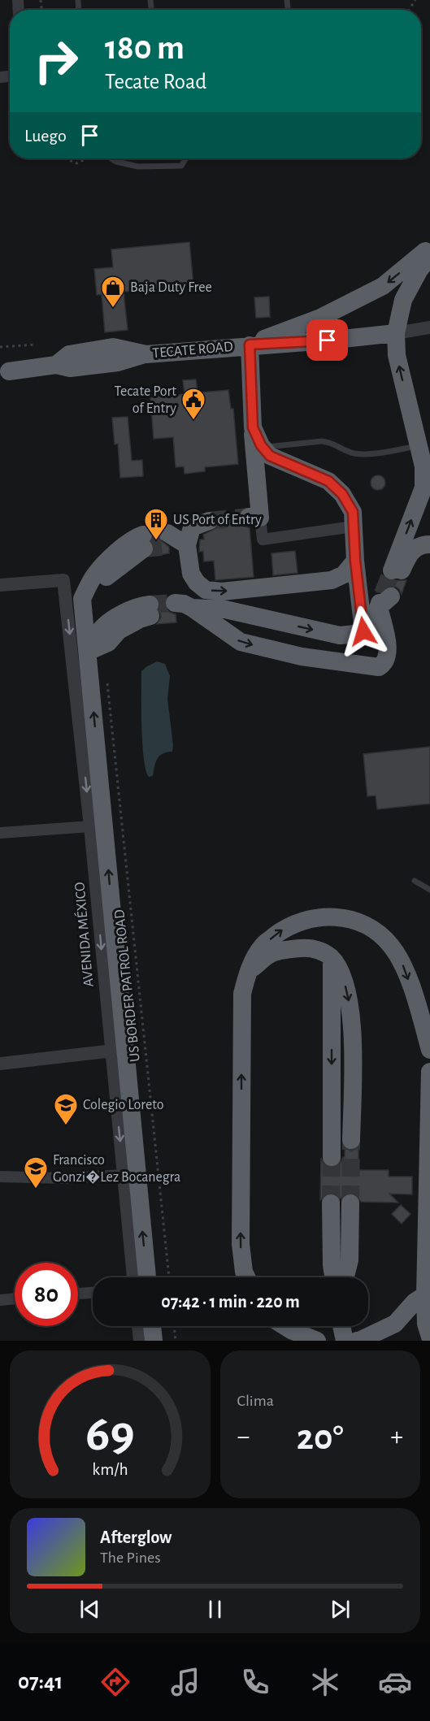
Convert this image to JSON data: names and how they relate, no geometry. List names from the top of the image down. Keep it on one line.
{"streets":{"highway":["TECATE ROAD"],"street":["AVENIDA MÉXICO"],"path":["US BORDER PATROL ROAD"]},"one_way":["AVENIDA MÉXICO"],"places":{"shop":["Baja Duty Free"],"public building":["Tecate Port of Entry"],"building":["US Port of Entry"],"school or university":["Colegio Loreto","Francisco Gonzi�Lez Bocanegra"]},"page":{"turn":["180 m","Tecate Road"],"then":"Luego","limit":"80","trip":"07:42 · 1 min · 220 m","tile":"Clima","heat":["−","20°","+"],"song":["Afterglow","The Pines"],"tabs":"07:41","gauge":["69","km/h"]}}
